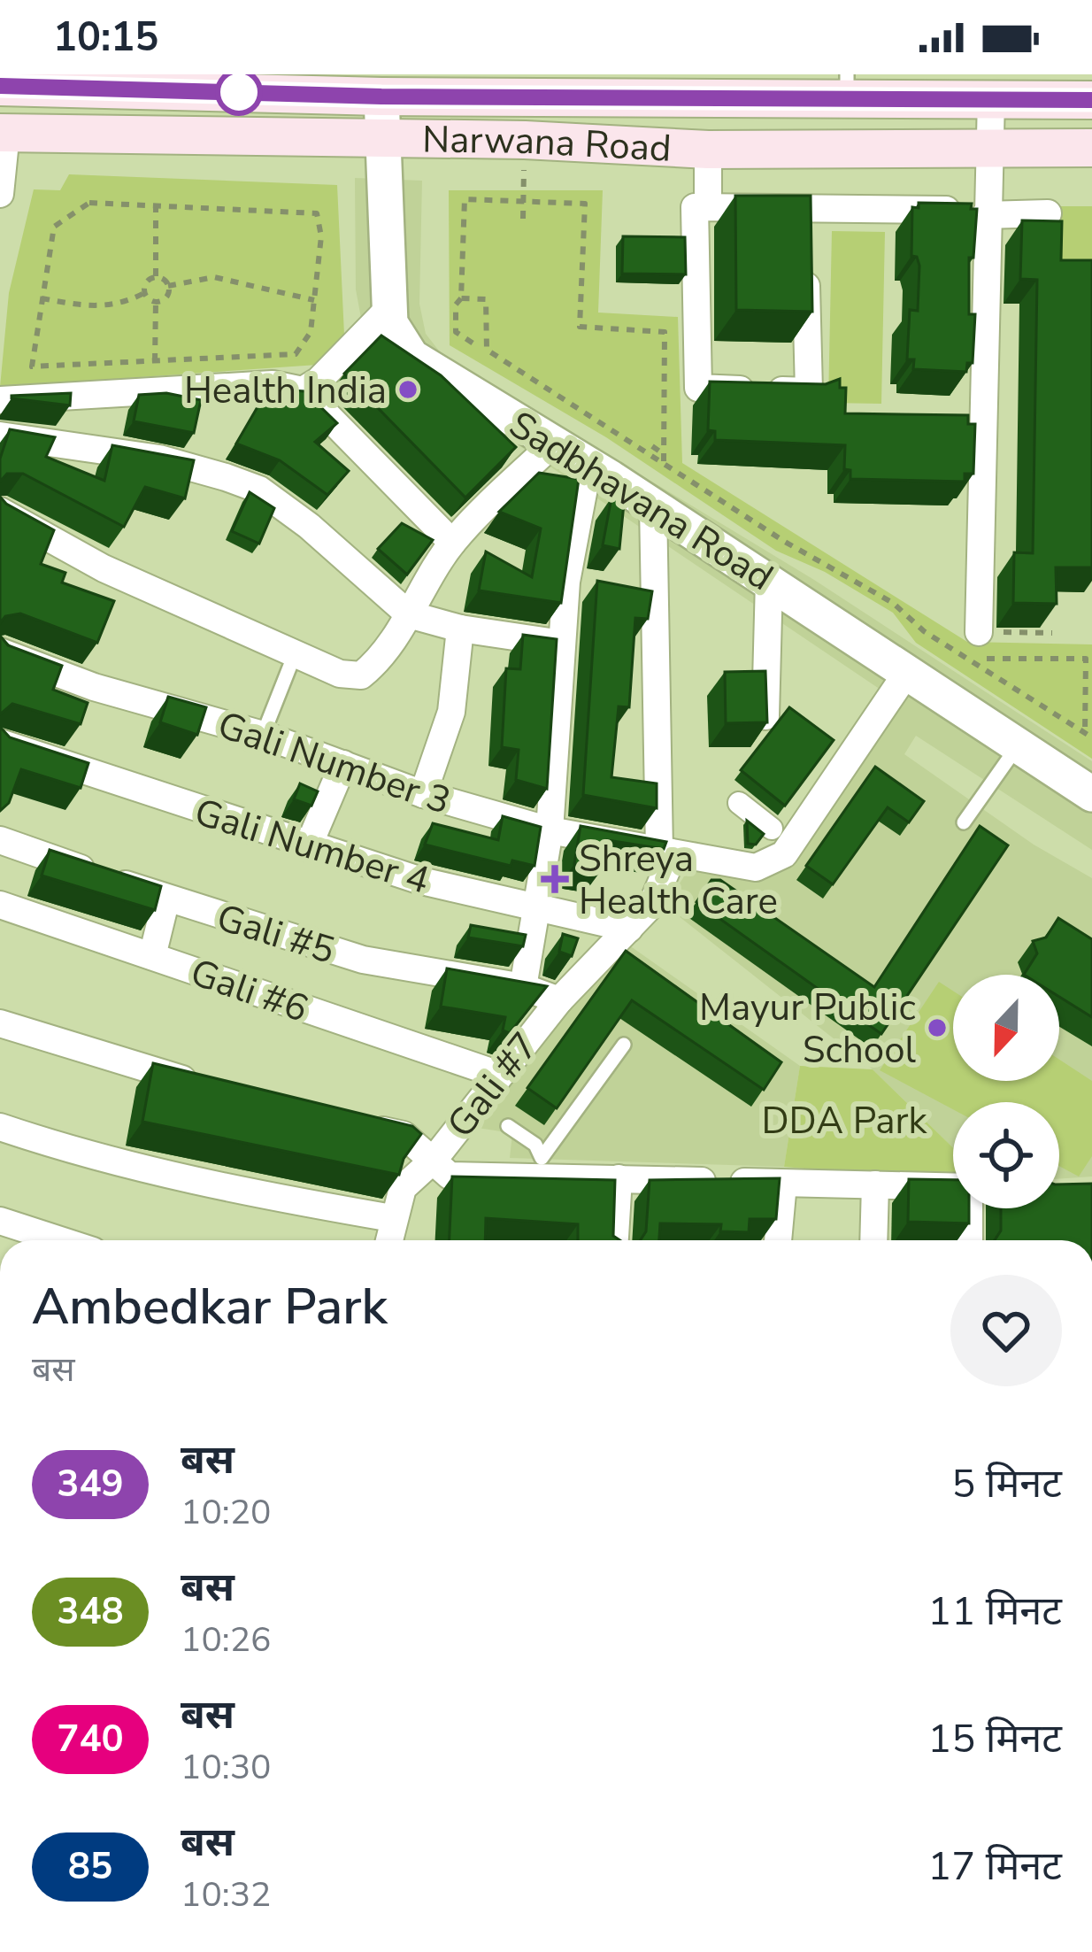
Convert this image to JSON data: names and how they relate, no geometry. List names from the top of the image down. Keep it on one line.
{"streets":{"main road":["Narwana Road"],"street":["Sadbhavana Road","Gali Number 3","Gali Number 4","Gali #5","Gali #6","Gali #7"]},"crossings":[["Narwana Road","Sadbhavana Road"],["Sadbhavana Road","Gali Number 3"],["Gali Number 3","Gali #7"],["Gali Number 4","Gali #7"],["Gali #5","Gali #7"],["Gali #6","Gali #7"]],"parks":["DDA Park"],"places":{"other":["Health India","Mayur Public School"],"health":["Shreya Health Care"]},"lines":["bus line 349"],"north":"bottom","page":{"status":"10:15","heading":["Ambedkar Park","बस"],"list":[{"mark":"349","name":"बस","note":"10:20","value":"5 मिनट"},{"mark":"348","name":"बस","note":"10:26","value":"11 मिनट"},{"mark":"740","name":"बस","note":"10:30","value":"15 मिनट"},{"mark":"85","name":"बस","note":"10:32","value":"17 मिनट"}]}}
